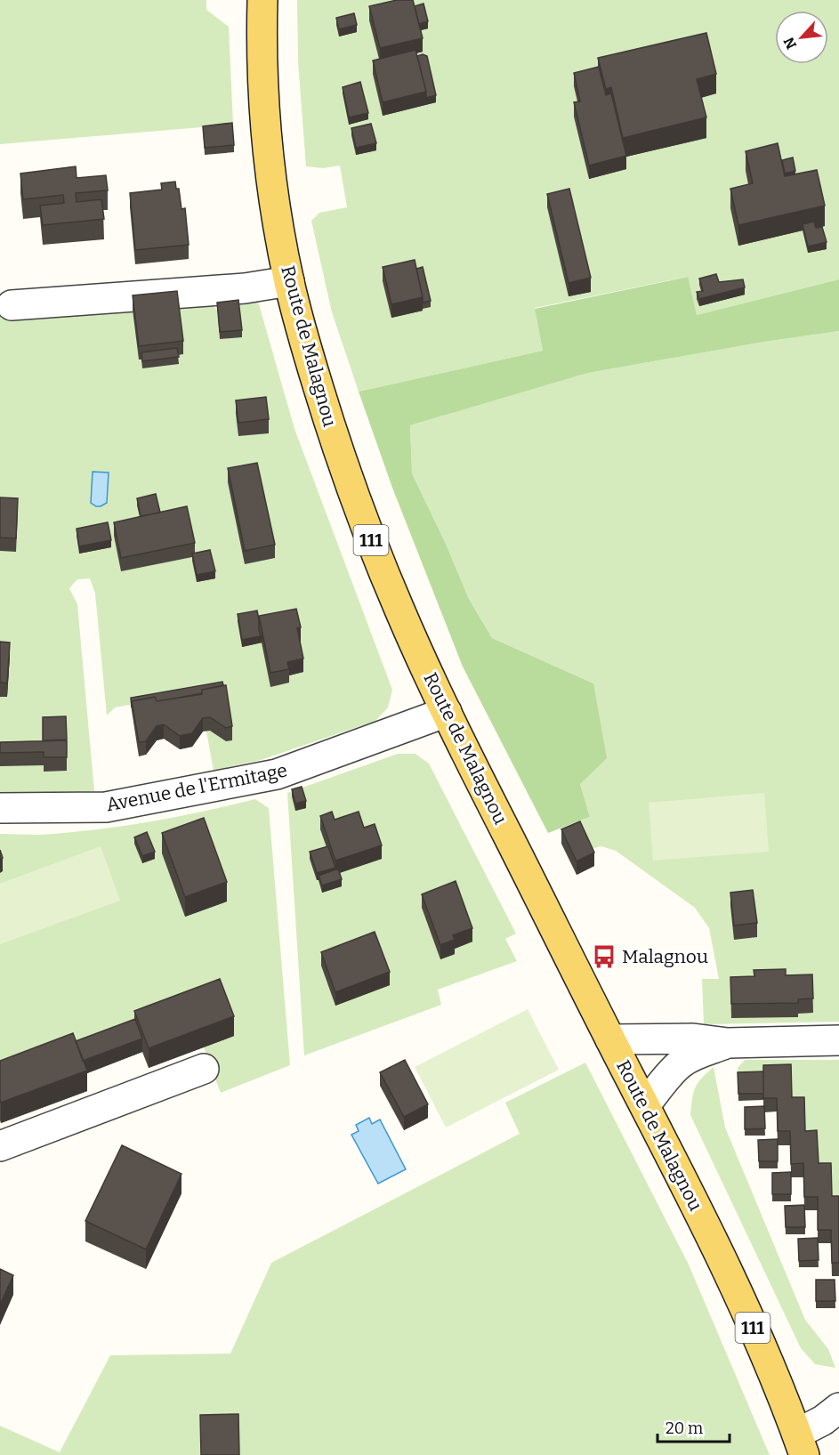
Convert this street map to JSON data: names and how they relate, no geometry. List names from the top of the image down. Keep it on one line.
{"streets":{"main road":["Route de Malagnou","111"],"street":["Avenue de l'Ermitage"]},"crossings":[["Route de Malagnou","Avenue de l'Ermitage"]],"places":{"bus stop":["Malagnou"]},"scale_bar":"20 m","north":"bottom left"}
